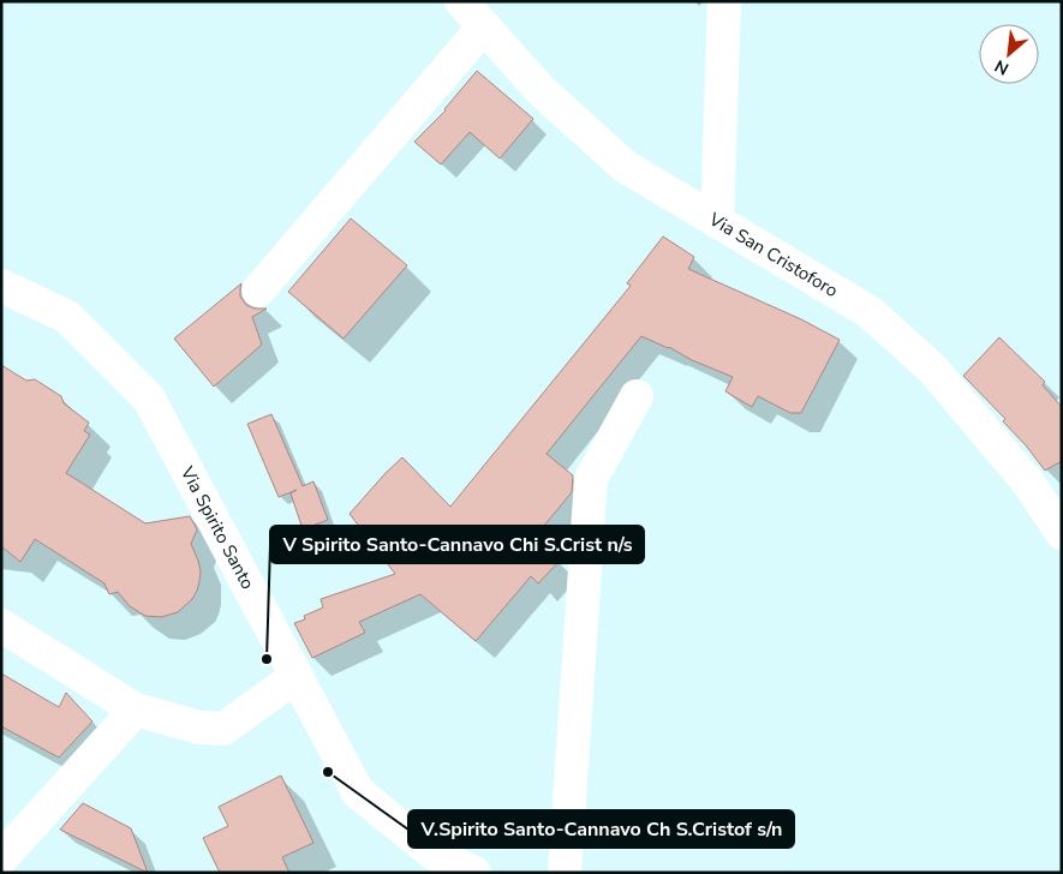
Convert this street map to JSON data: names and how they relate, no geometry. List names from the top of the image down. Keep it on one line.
{"streets":{"street":["Via San Cristoforo","Via Spirito Santo"]},"places":["V Spirito Santo-Cannavo Chi S.Crist n/s","V.Spirito Santo-Cannavo Ch S.Cristof s/n"],"north":"bottom left"}
